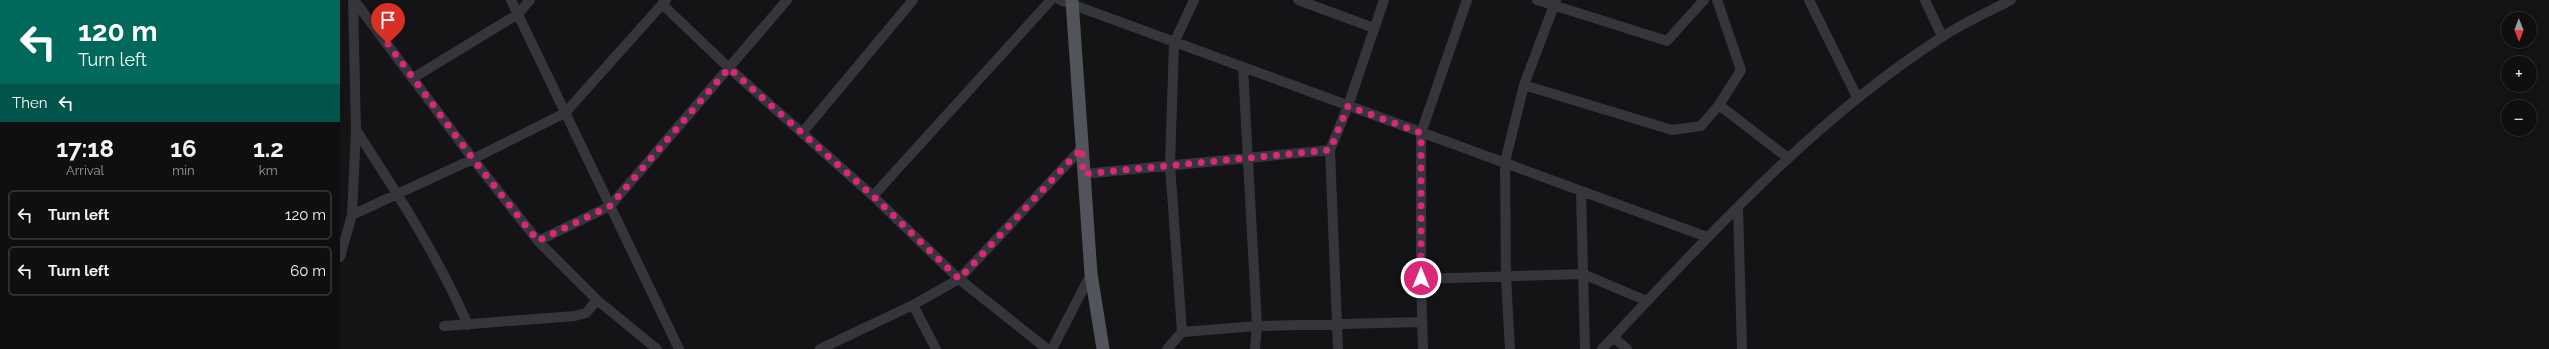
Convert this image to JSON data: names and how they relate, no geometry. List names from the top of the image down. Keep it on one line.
{"north":"bottom","page":{"turn":["120 m","Turn left"],"map_buttons":["+","−"],"then":"Then","eta":["17:18","Arrival","16","min","1.2","km"],"list":[{"name":"Turn left","value":"120 m"},{"name":"Turn left","value":"60 m"}]}}
